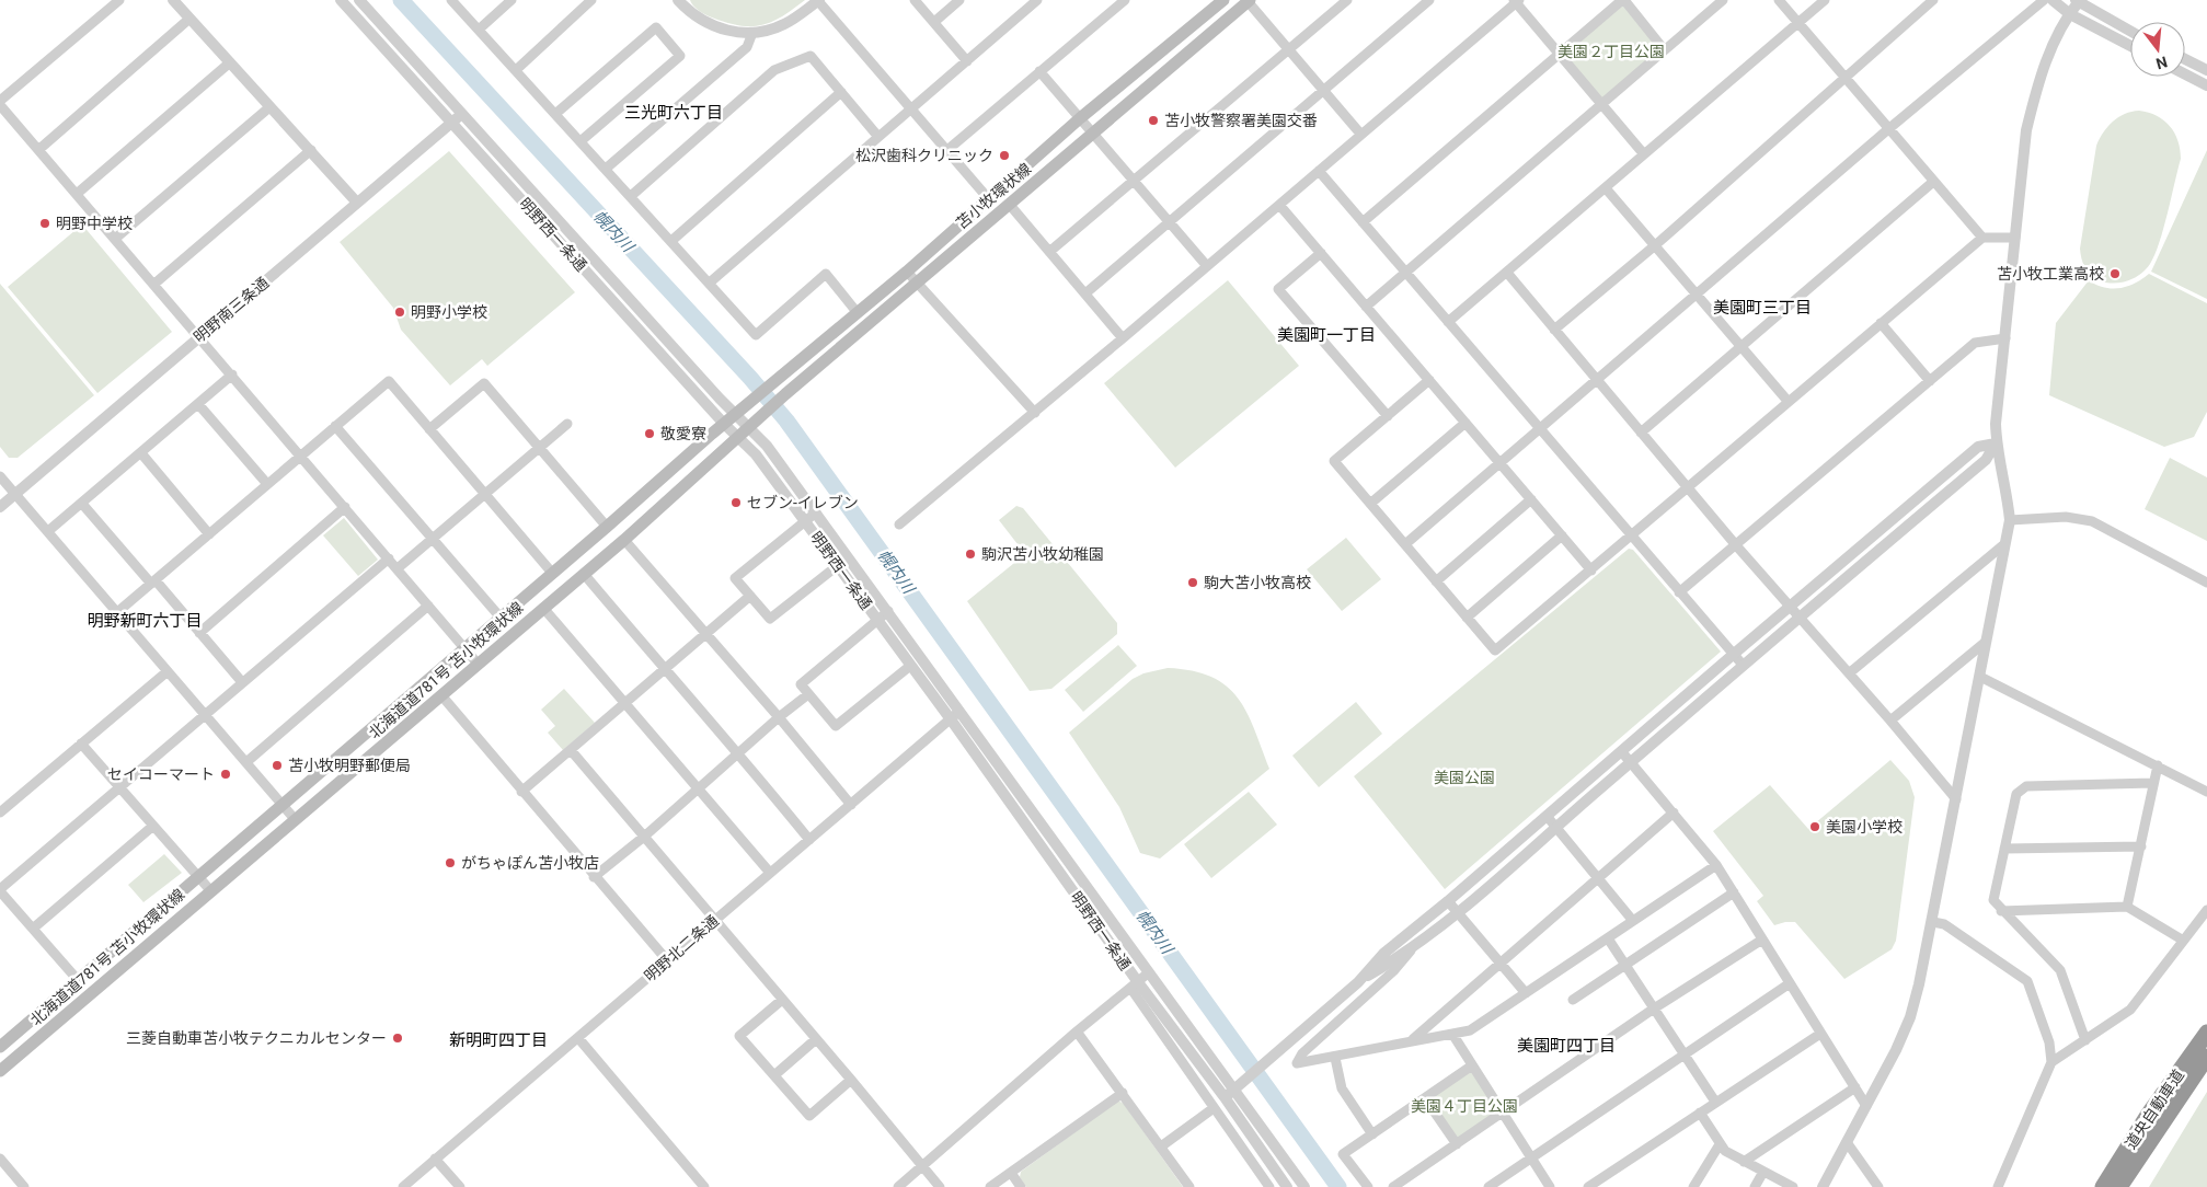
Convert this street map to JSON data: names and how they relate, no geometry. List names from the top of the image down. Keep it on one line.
{"streets":{"highway":["道央自動車道"],"main road":["苫小牧環状線","北海道道781号 苫小牧環状線"],"street":["明野西一条通","明野南三条通","明野北二条通"]},"crossings":[["苫小牧環状線","北海道道781号 苫小牧環状線"],["明野西一条通","明野南三条通"],["明野西一条通","北海道道781号 苫小牧環状線"],["明野西一条通","明野北二条通"]],"districts":["三光町六丁目","美園町三丁目","美園町一丁目","明野新町六丁目","新明町四丁目","美園町四丁目"],"water":["幌内川"],"parks":["美園２丁目公園","美園公園","美園４丁目公園"],"places":["苫小牧警察署美園交番","松沢歯科クリニック","明野中学校","苫小牧工業高校","明野小学校","敬愛寮","セブン-イレブン","駒沢苫小牧幼稚園","駒大苫小牧高校","苫小牧明野郵便局","セイコーマート","美園小学校","がちゃぽん苫小牧店","三菱自動車苫小牧テクニカルセンター"],"north":"bottom"}
